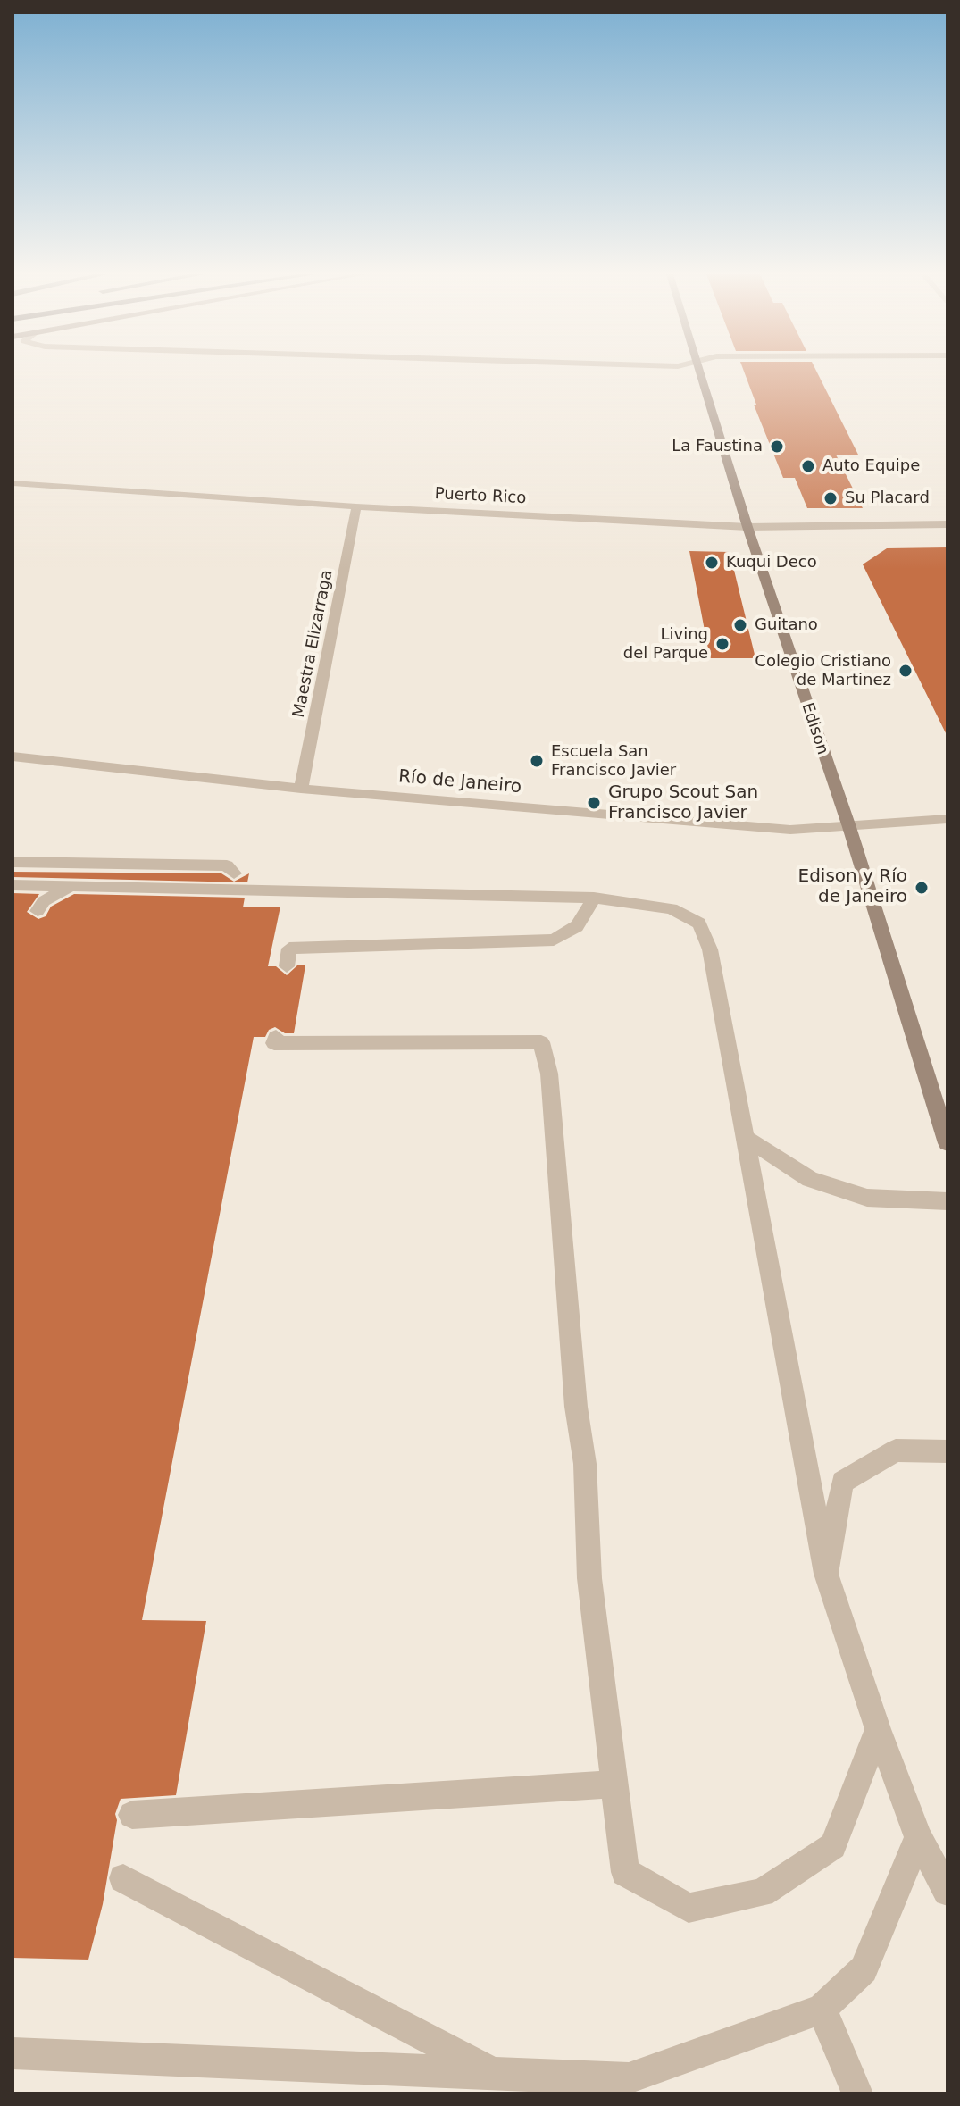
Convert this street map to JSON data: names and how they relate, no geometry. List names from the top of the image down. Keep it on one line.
{"streets":{"street":["Puerto Rico","Maestra Elizarraga","Edison","Río de Janeiro"]},"crossings":[["Puerto Rico","Maestra Elizarraga"],["Puerto Rico","Edison"],["Maestra Elizarraga","Río de Janeiro"],["Edison","Río de Janeiro"]],"places":["La Faustina","Auto Equipe","Su Placard","Kuqui Deco","Guitano","Living del Parque","Colegio Cristiano de Martinez","Escuela San Francisco Javier","Grupo Scout San Francisco Javier","Edison y Río de Janeiro"]}
